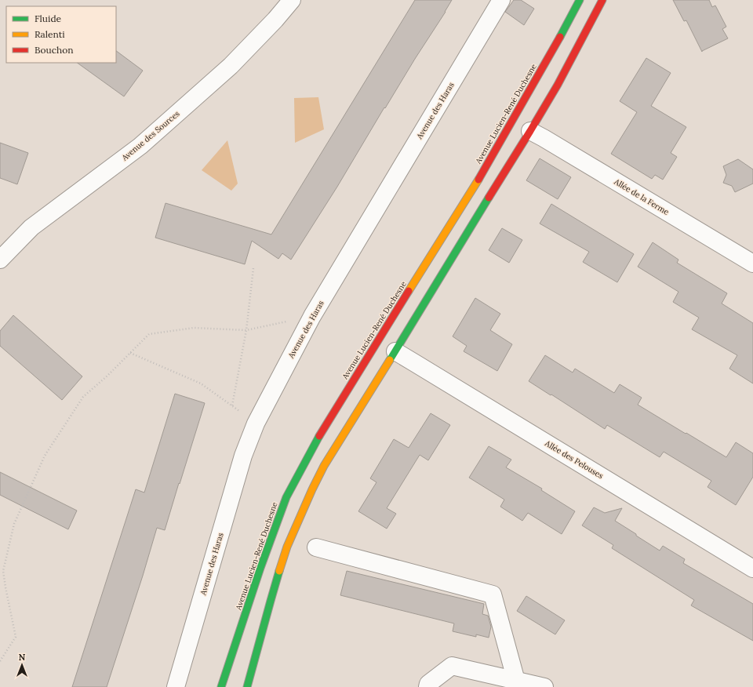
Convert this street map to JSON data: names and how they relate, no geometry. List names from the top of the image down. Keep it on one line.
{"streets":{"main road":["Avenue Lucien-René Duchesne"],"street":["Avenue des Haras","Avenue des Sources","Allée de la Ferme","Allée des Pelouses"]},"legend":["Fluide","Ralenti","Bouchon"],"north":"top"}
